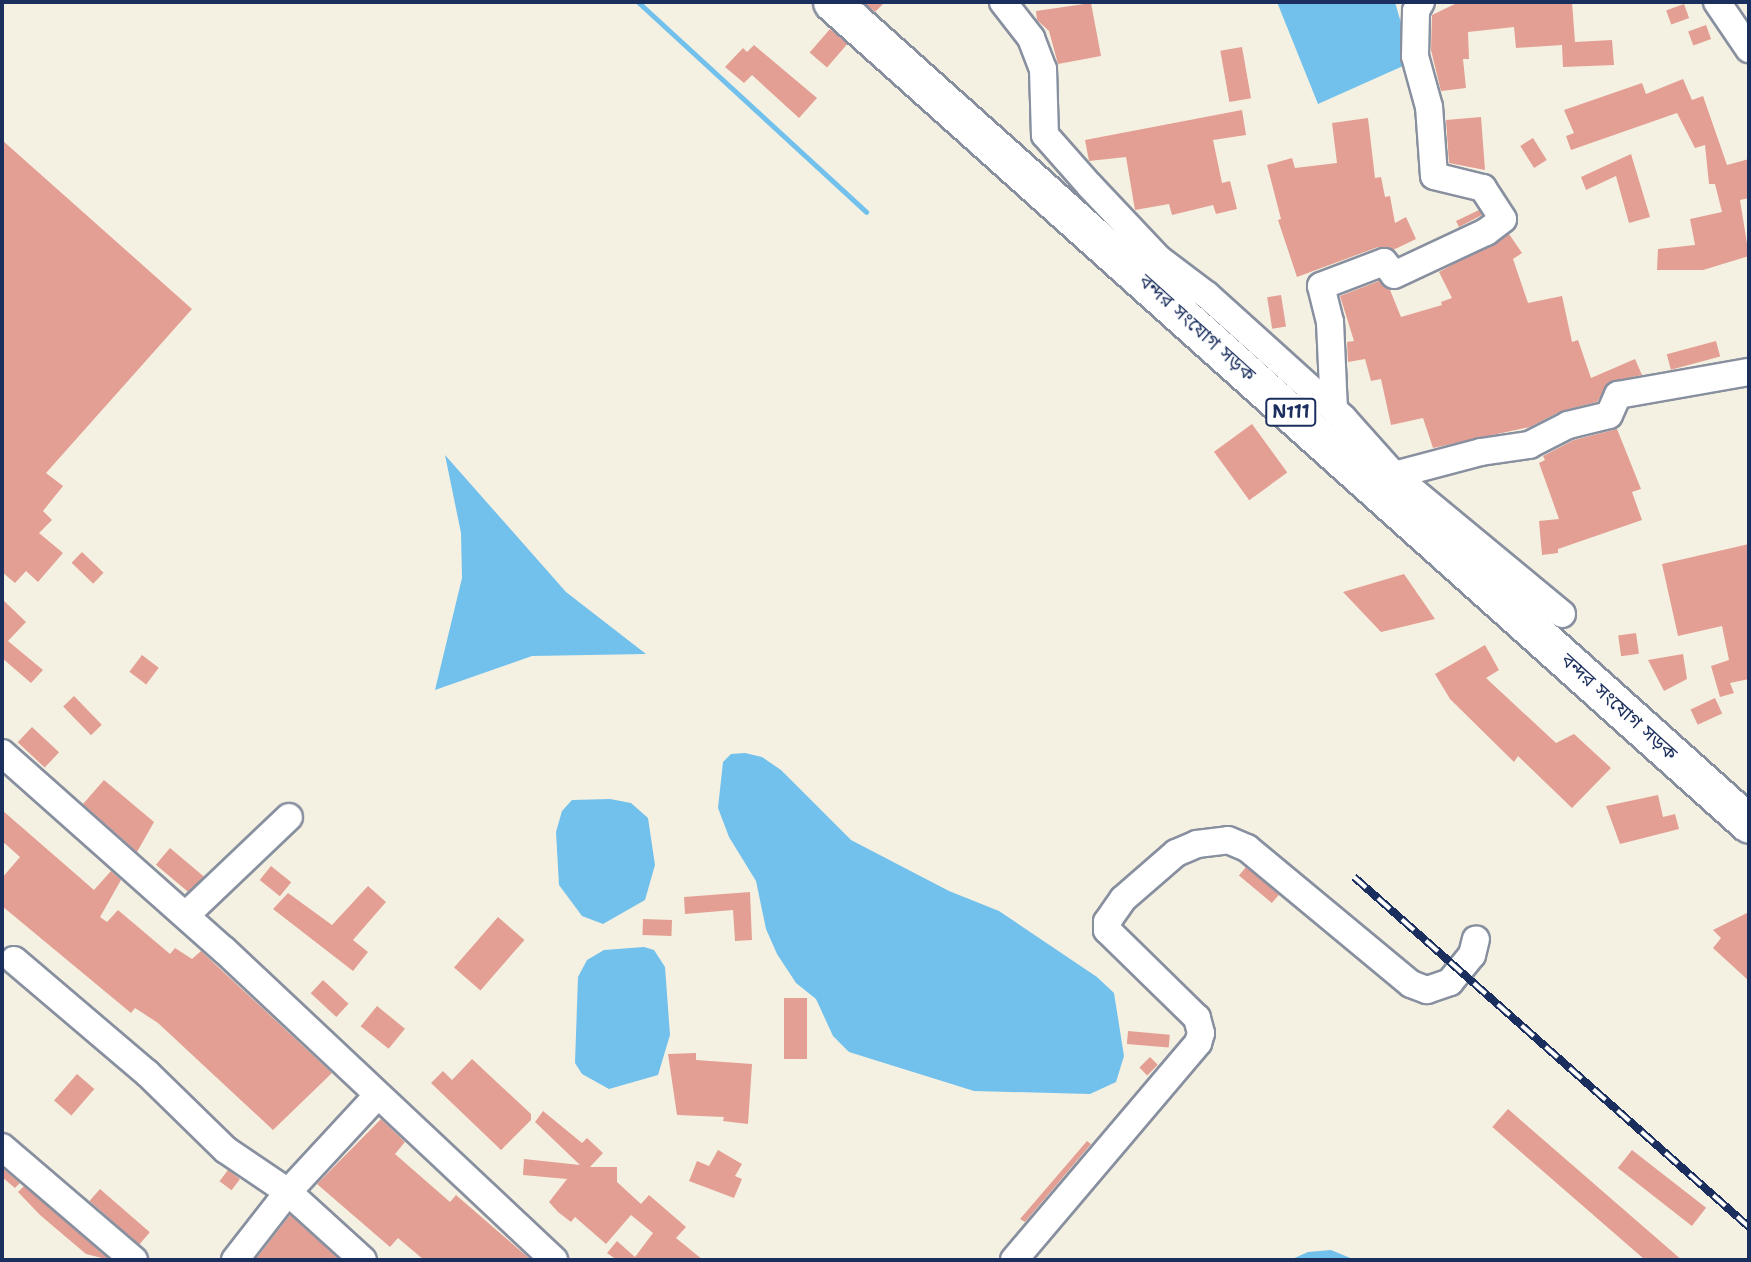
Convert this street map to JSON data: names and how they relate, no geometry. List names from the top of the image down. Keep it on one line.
{"streets":{"highway":["বন্দর সংযোগ সড়ক","N111"]}}
